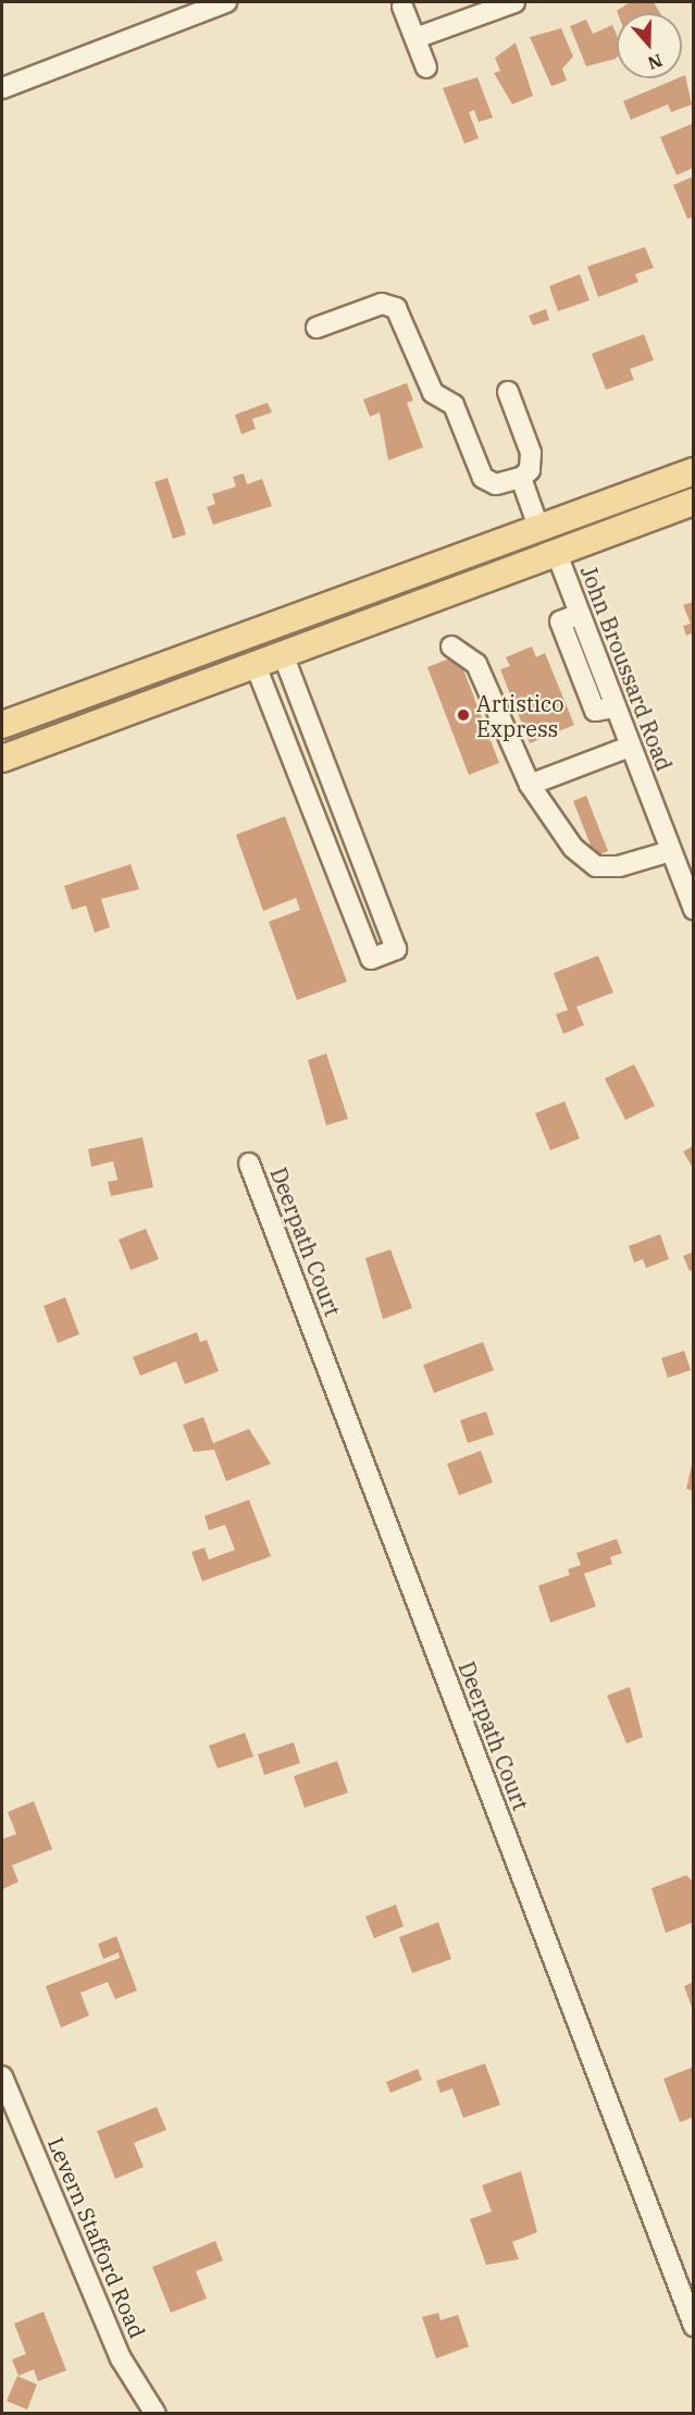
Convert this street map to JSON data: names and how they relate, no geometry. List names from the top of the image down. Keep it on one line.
{"streets":{"street":["John Broussard Road","Deerpath Court","Levern Stafford Road"]},"places":["Artistico Express"],"north":"bottom"}
